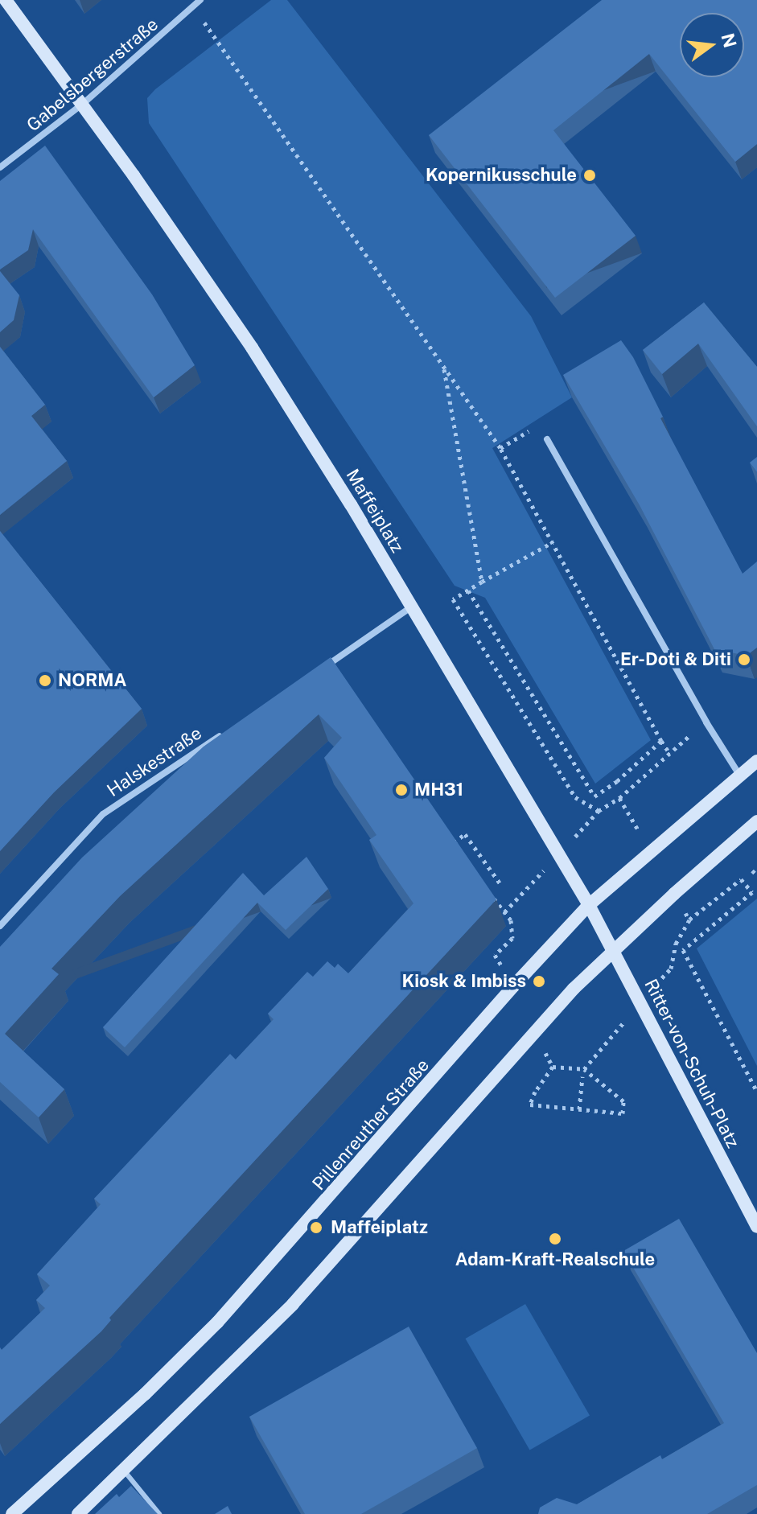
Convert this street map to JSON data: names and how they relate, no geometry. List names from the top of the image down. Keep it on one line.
{"streets":{"main road":["Maffeiplatz","Ritter-von-Schuh-Platz","Pillenreuther Straße"],"street":["Gabelsbergerstraße","Halskestraße"]},"crossings":[["Gabelsbergerstraße","Maffeiplatz"],["Maffeiplatz","Ritter-von-Schuh-Platz"],["Maffeiplatz","Pillenreuther Straße"]],"places":["Kopernikusschule","Er-Doti & Diti","NORMA","MH31","Kiosk & Imbiss","Maffeiplatz","Adam-Kraft-Realschule"],"north":"right"}
